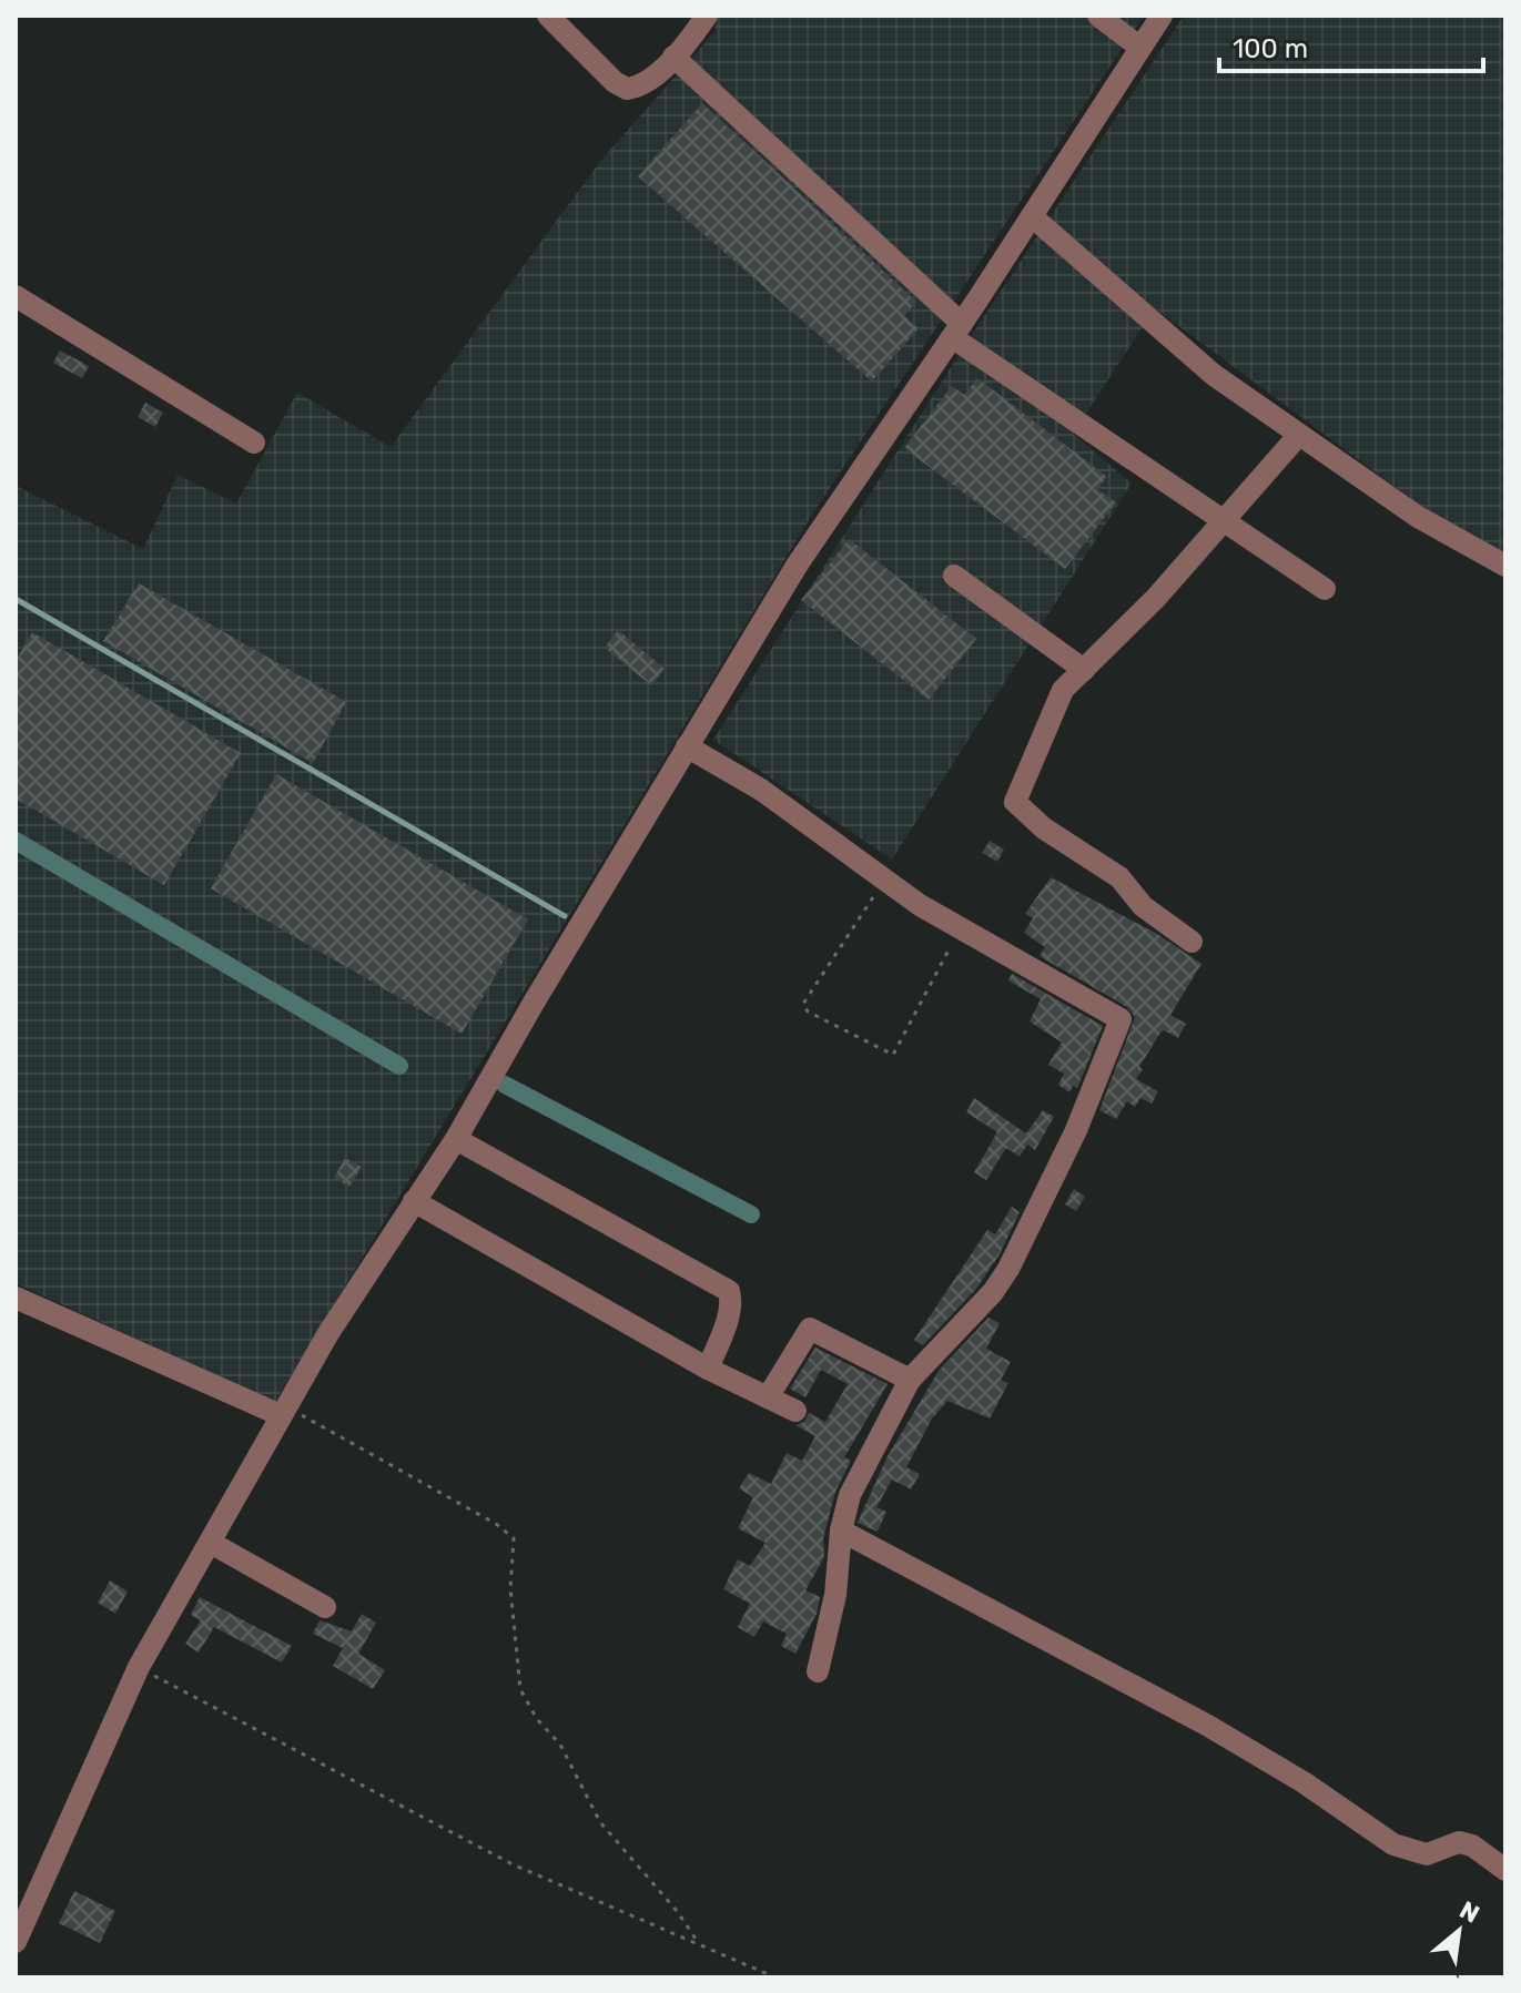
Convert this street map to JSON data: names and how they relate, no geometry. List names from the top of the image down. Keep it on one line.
{"scale_bar":"100 m","north":"top right"}
